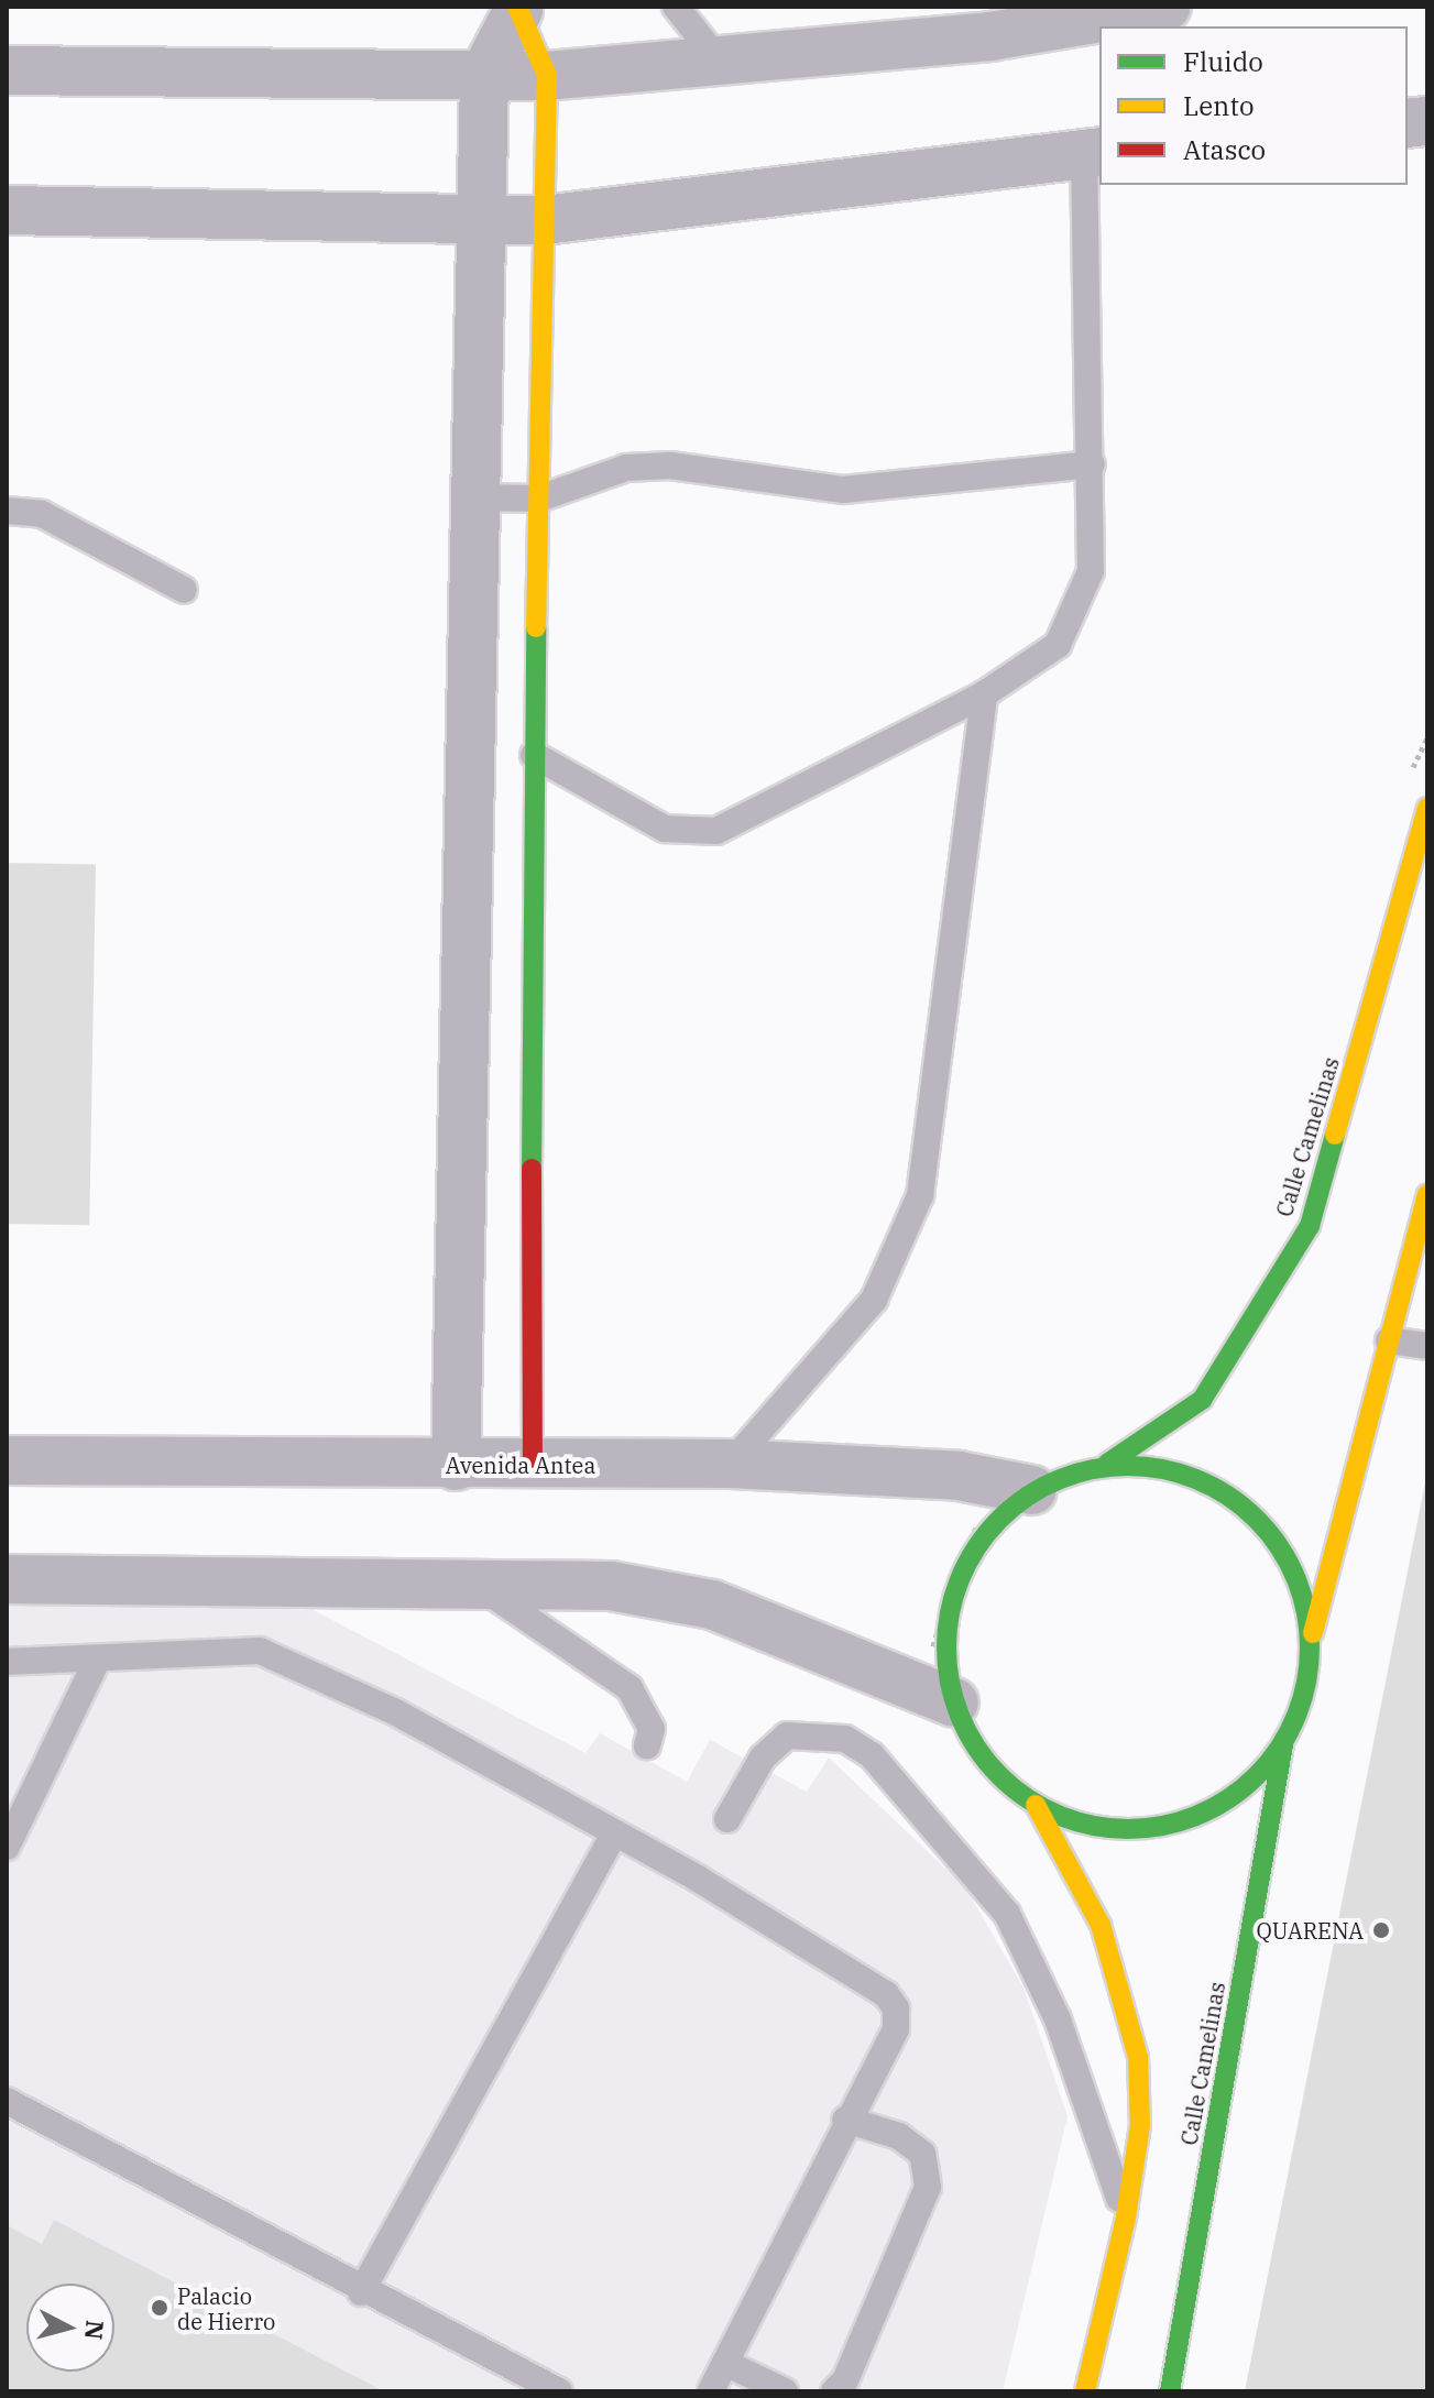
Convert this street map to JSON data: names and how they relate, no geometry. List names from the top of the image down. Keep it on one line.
{"streets":{"main road":["Calle Camelinas"],"street":["Avenida Antea"]},"places":["QUARENA","Palacio de Hierro"],"legend":["Fluido","Lento","Atasco"],"north":"right"}
